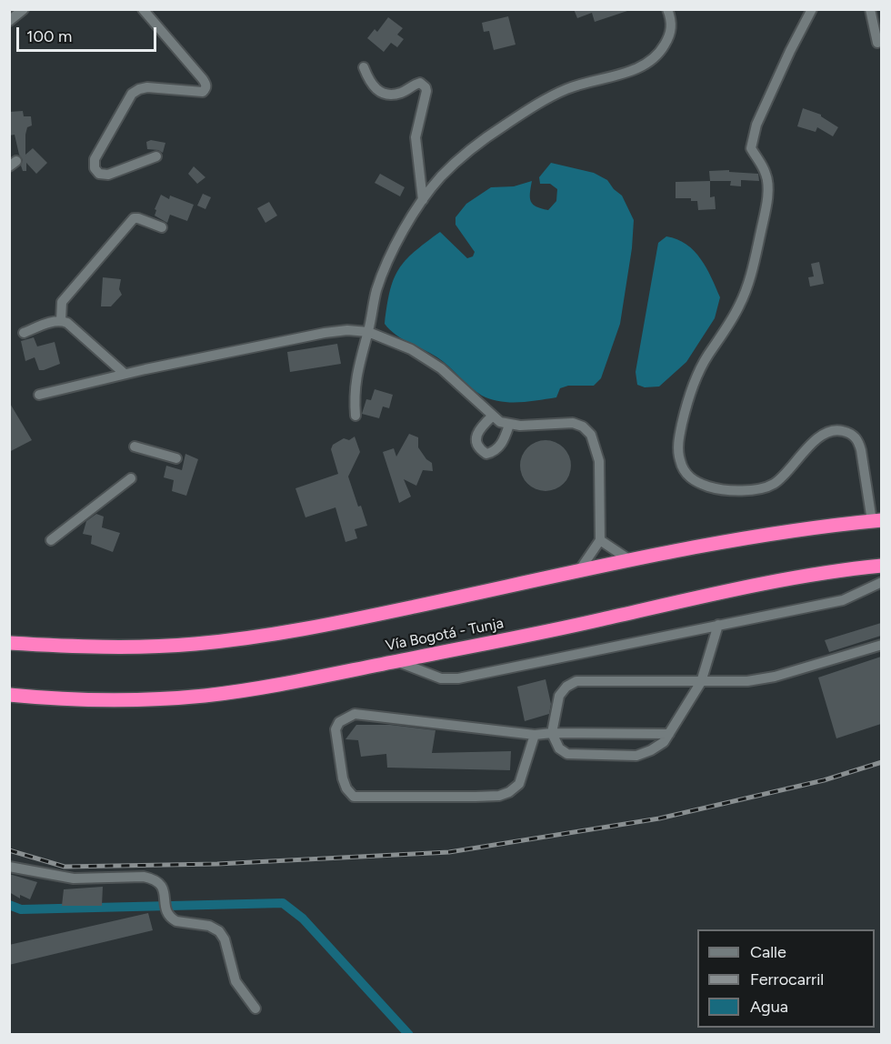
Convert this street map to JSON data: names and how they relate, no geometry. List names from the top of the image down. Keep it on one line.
{"streets":{"highway":["Vía Bogotá - Tunja"]},"legend":["Calle","Ferrocarril","Agua"],"scale_bar":"100 m"}
